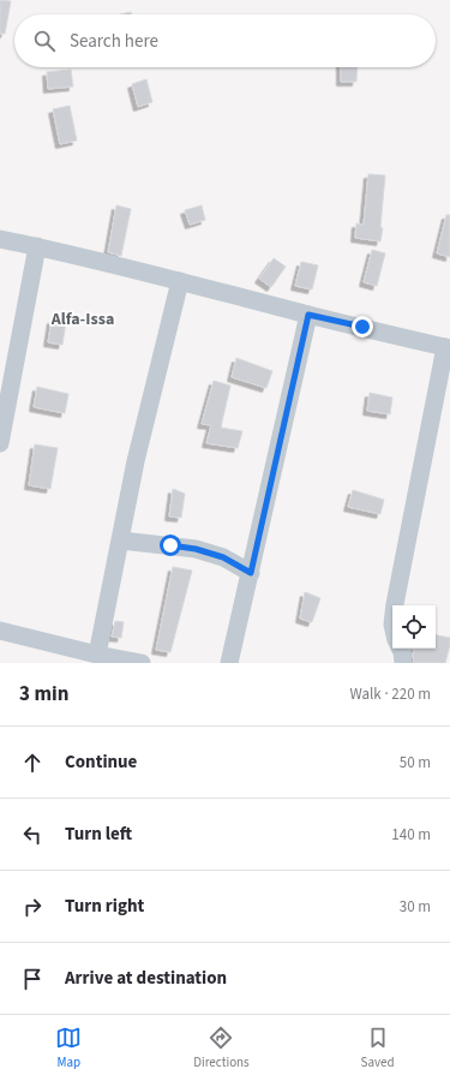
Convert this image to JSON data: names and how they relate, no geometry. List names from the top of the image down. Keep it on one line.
{"districts":["Alfa-Issa"],"page":{"search":"Search here","heading":["3 min","Walk · 220 m"],"list":[["Continue","50 m"],["Turn left","140 m"],["Turn right","30 m"],"Arrive at destination"],"nav":["Map","Directions","Saved"]}}
